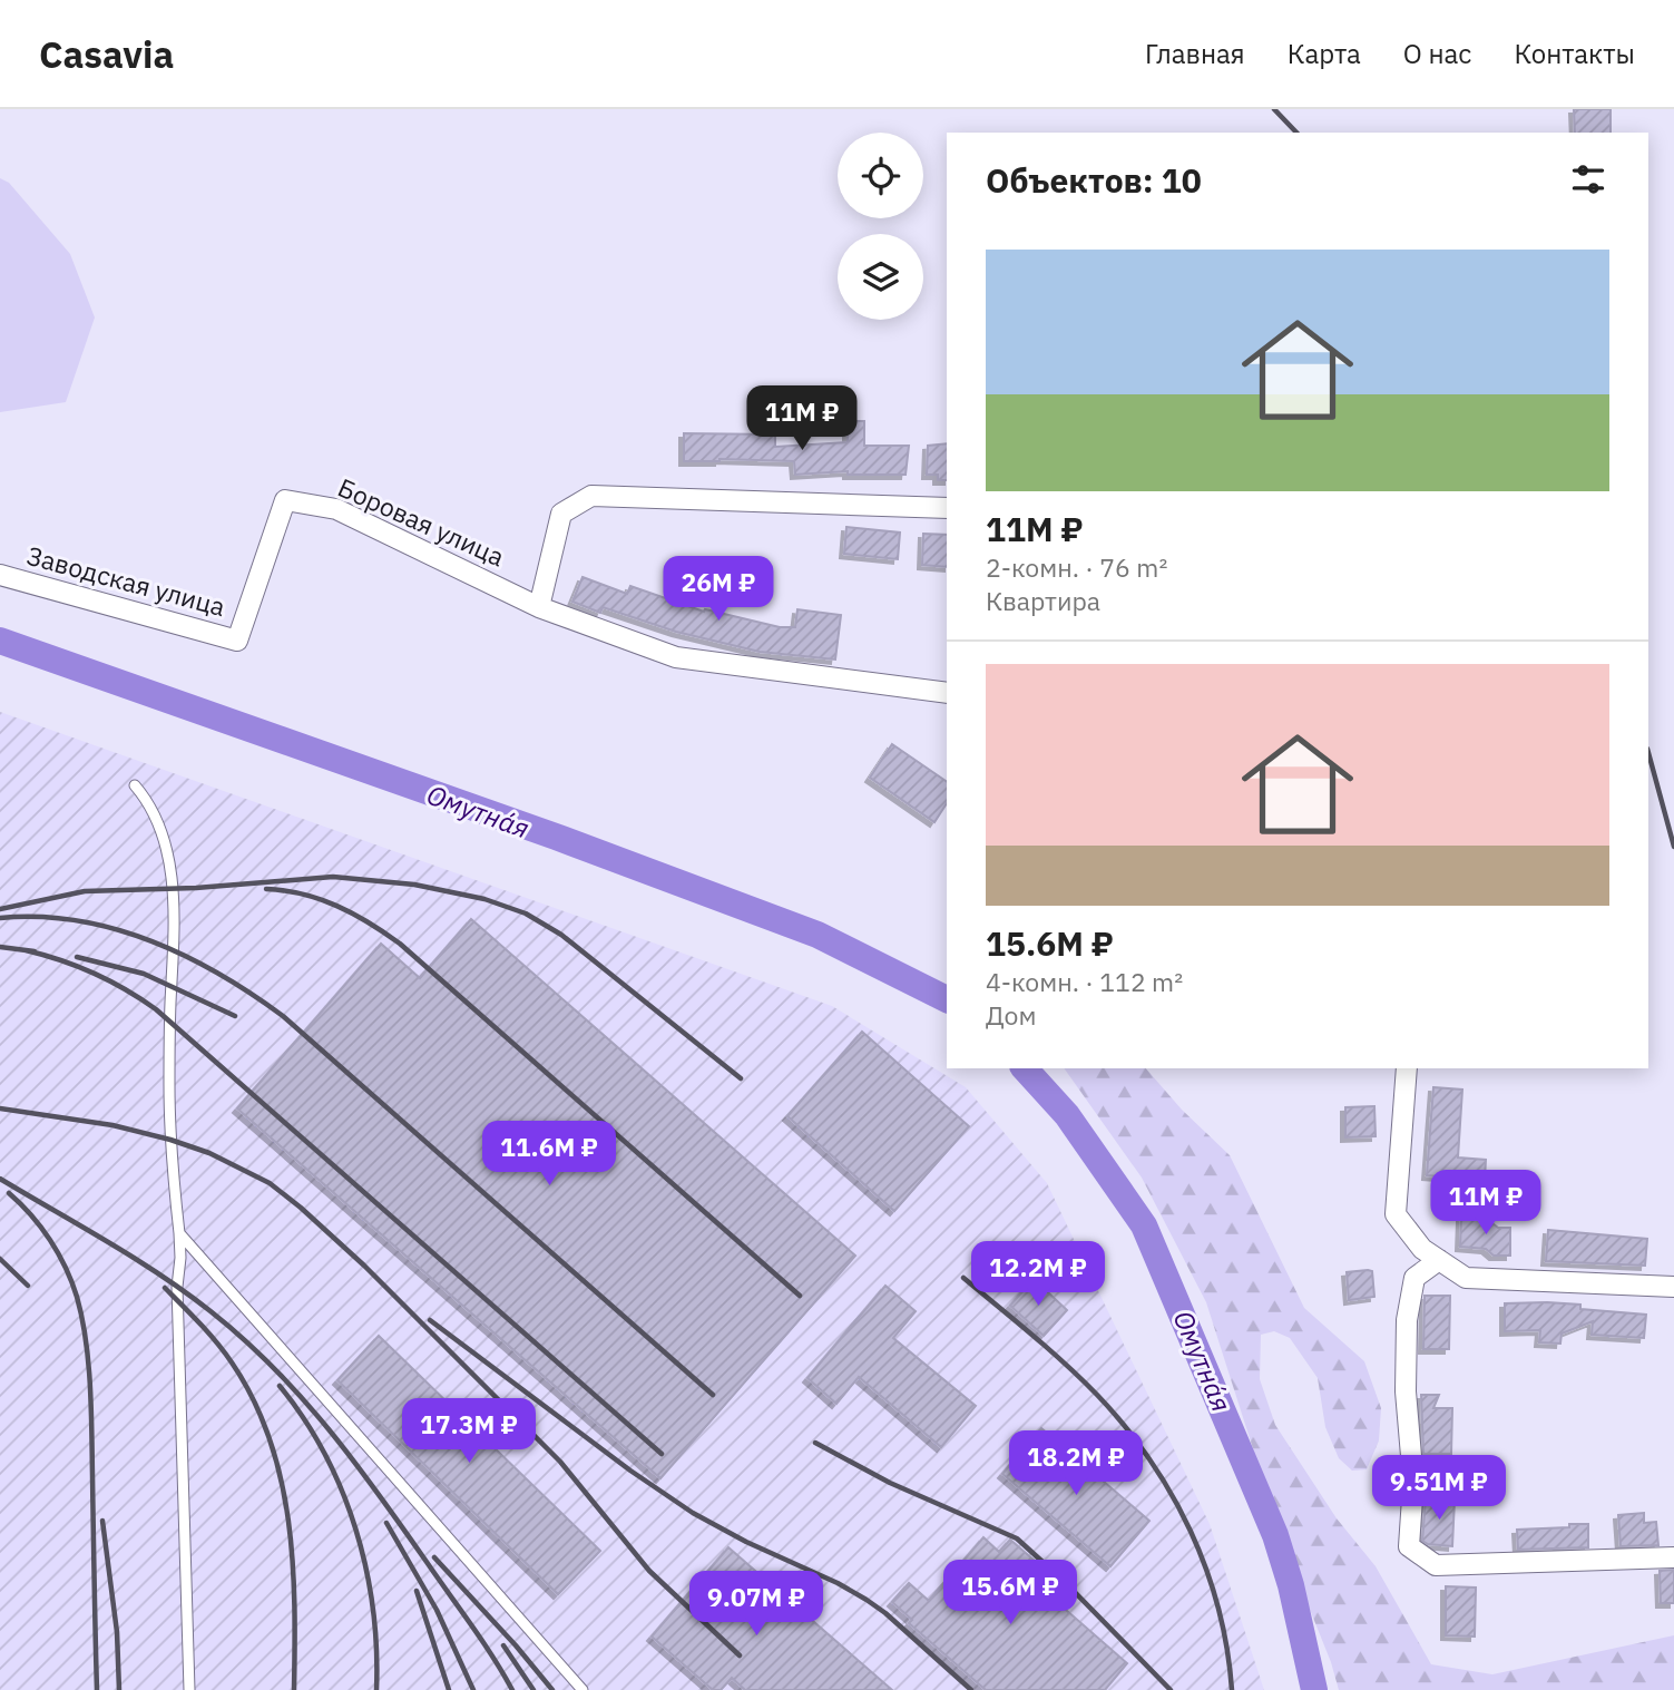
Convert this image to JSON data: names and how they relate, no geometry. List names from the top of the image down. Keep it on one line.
{"streets":{"street":["Боровая улица","Заводская улица"]},"crossings":[["Боровая улица","Заводская улица"]],"water":["Омутна́я"],"page":{"header":"Casavia","nav":["Главная","Карта","О нас","Контакты"],"heading":"Объектов: 10","list":[{"name":"11M ₽","note":"2-комн. · 76 m² · Квартира"},{"name":"15.6M ₽","note":"4-комн. · 112 m² · Дом"}],"price":["11M ₽","26M ₽","11.6M ₽","11M ₽","12.2M ₽","17.3M ₽","18.2M ₽","9.51M ₽","15.6M ₽","9.07M ₽"]}}
